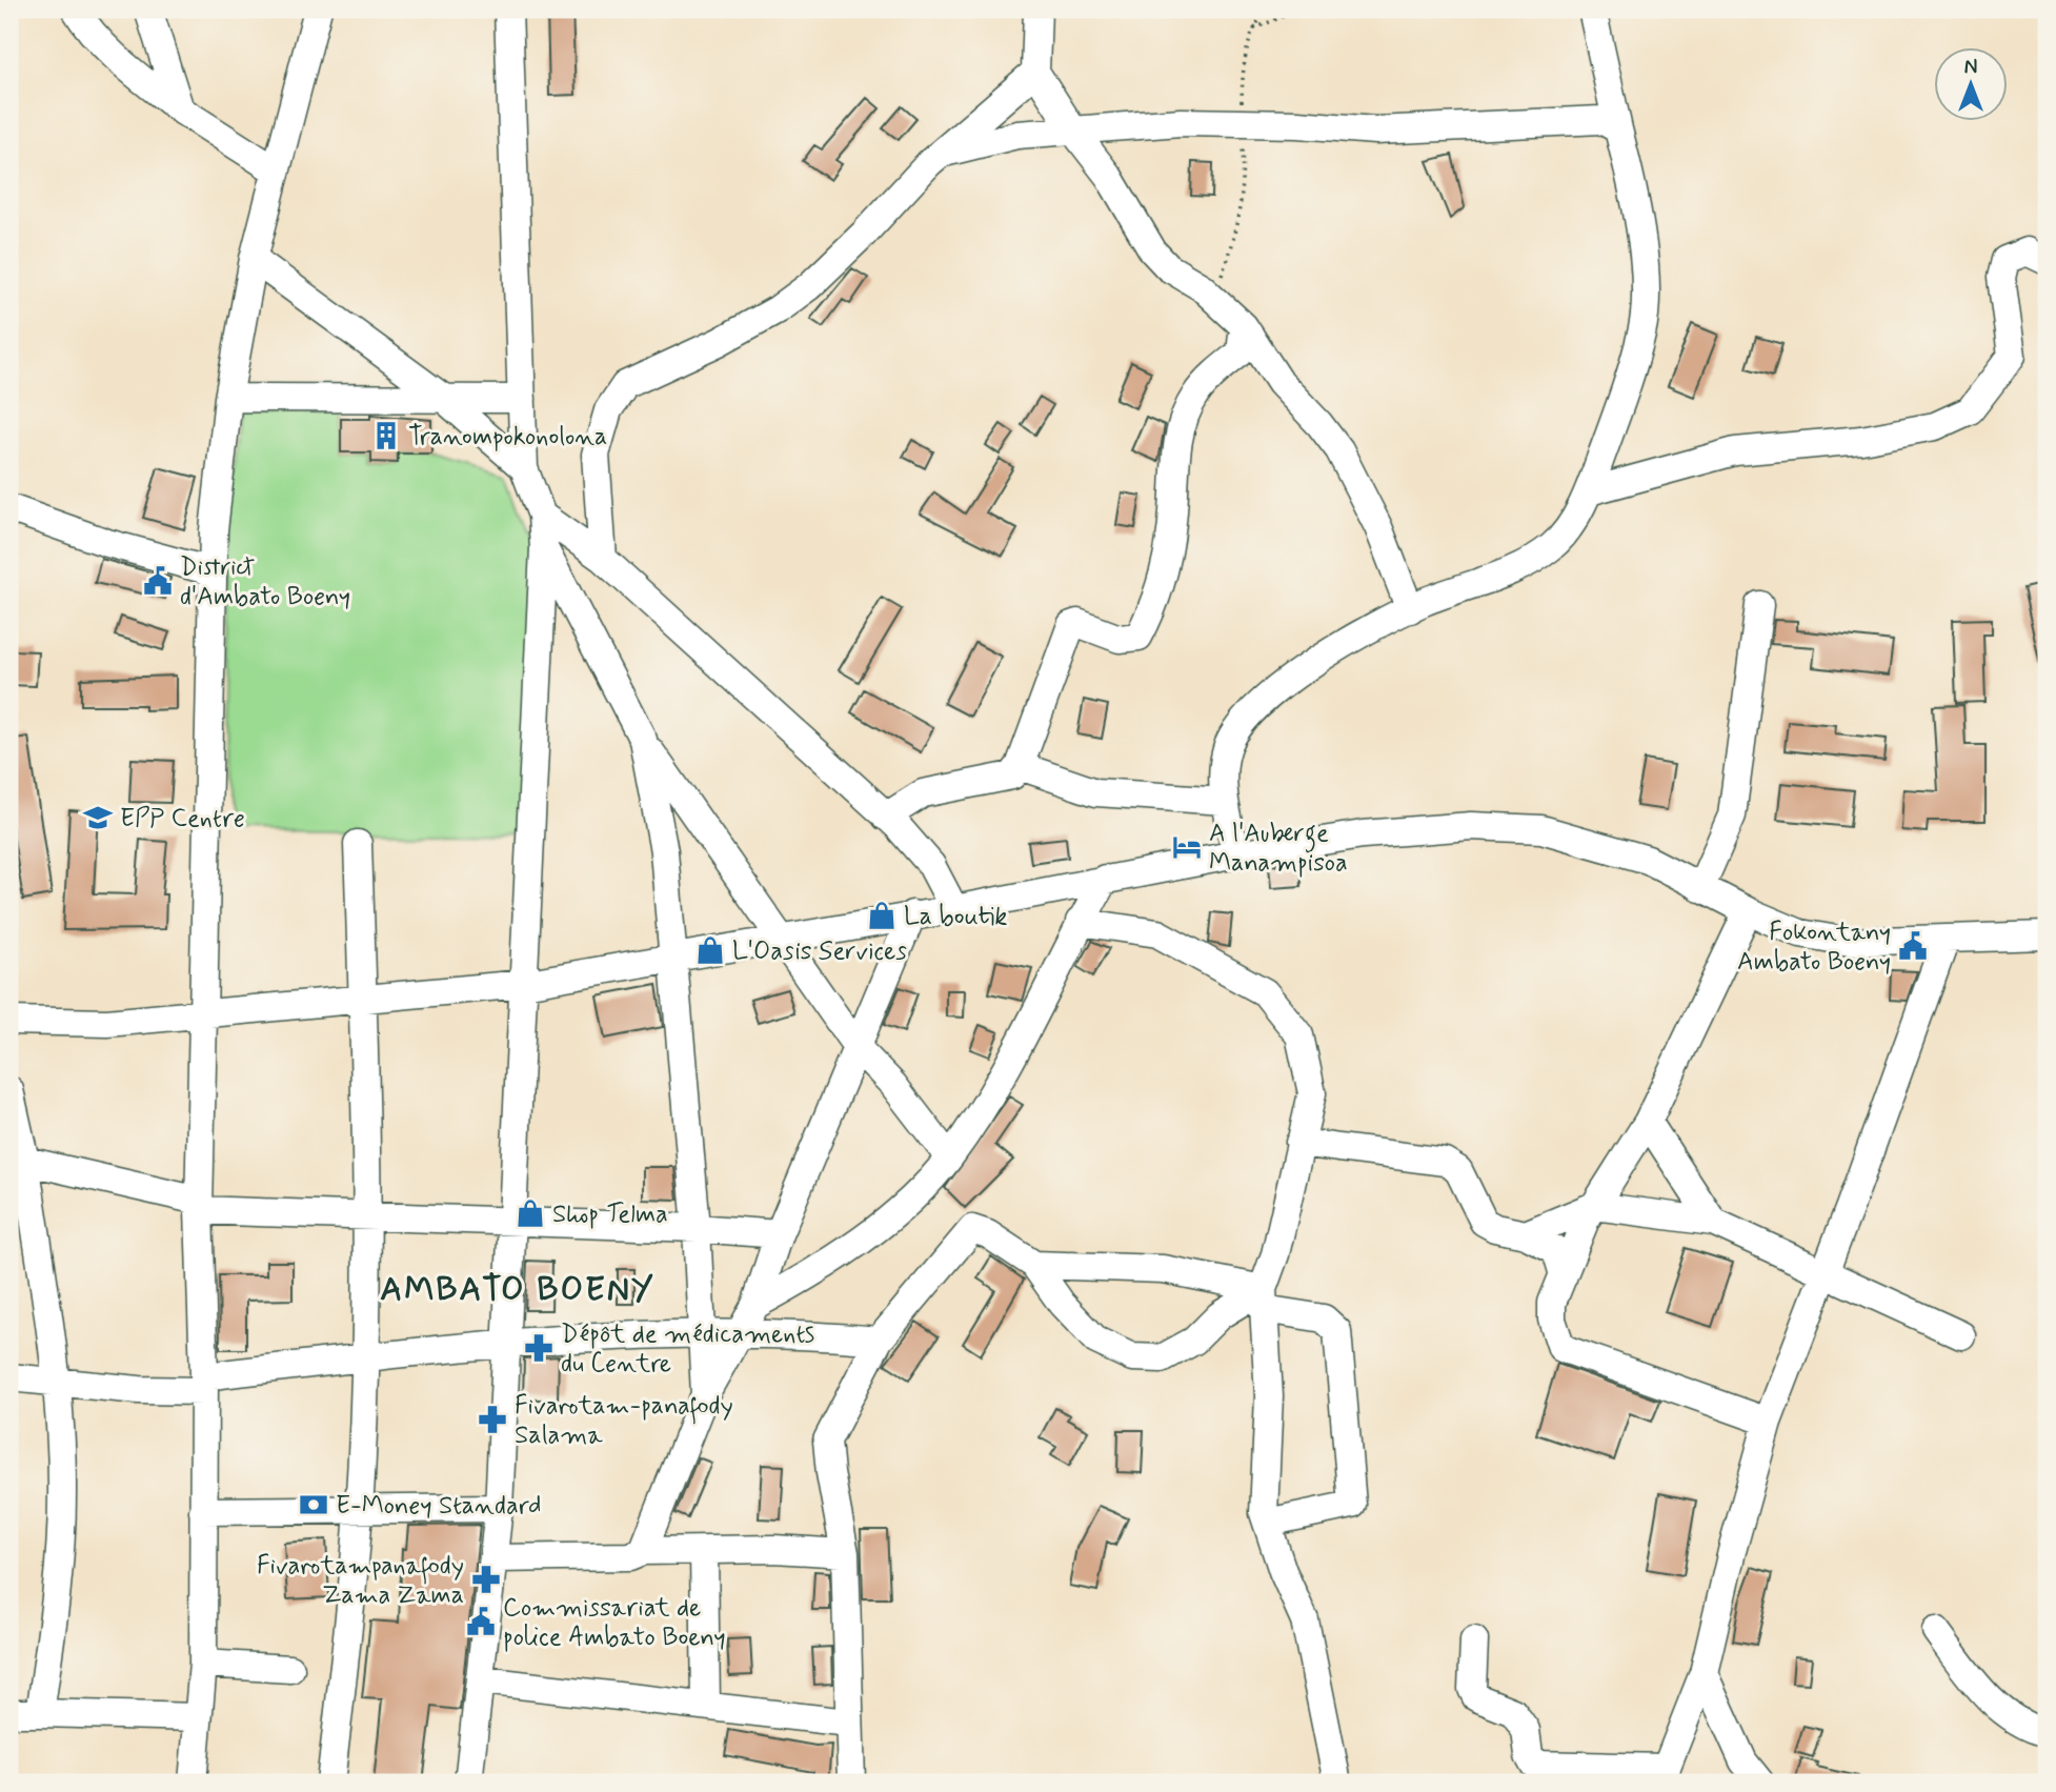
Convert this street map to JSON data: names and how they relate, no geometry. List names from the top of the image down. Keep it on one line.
{"districts":["AMBATO BOENY"],"places":{"building":["Tranompokonolona"],"public building":["District d'Ambato Boeny","Fokontany Ambato Boeny","Commissariat de police Ambato Boeny"],"school or university":["EPP Centre"],"hotel":["A l'Auberge Manampisoa"],"shop":["La boutik","L'Oasis Services","Shop Telma"],"pharmacy":["Dépôt de médicaments du Centre","Fivarotam-panafody Salama","Fivarotampanafody Zama Zama"],"bank":["E-Money Standard"]},"north":"top"}
